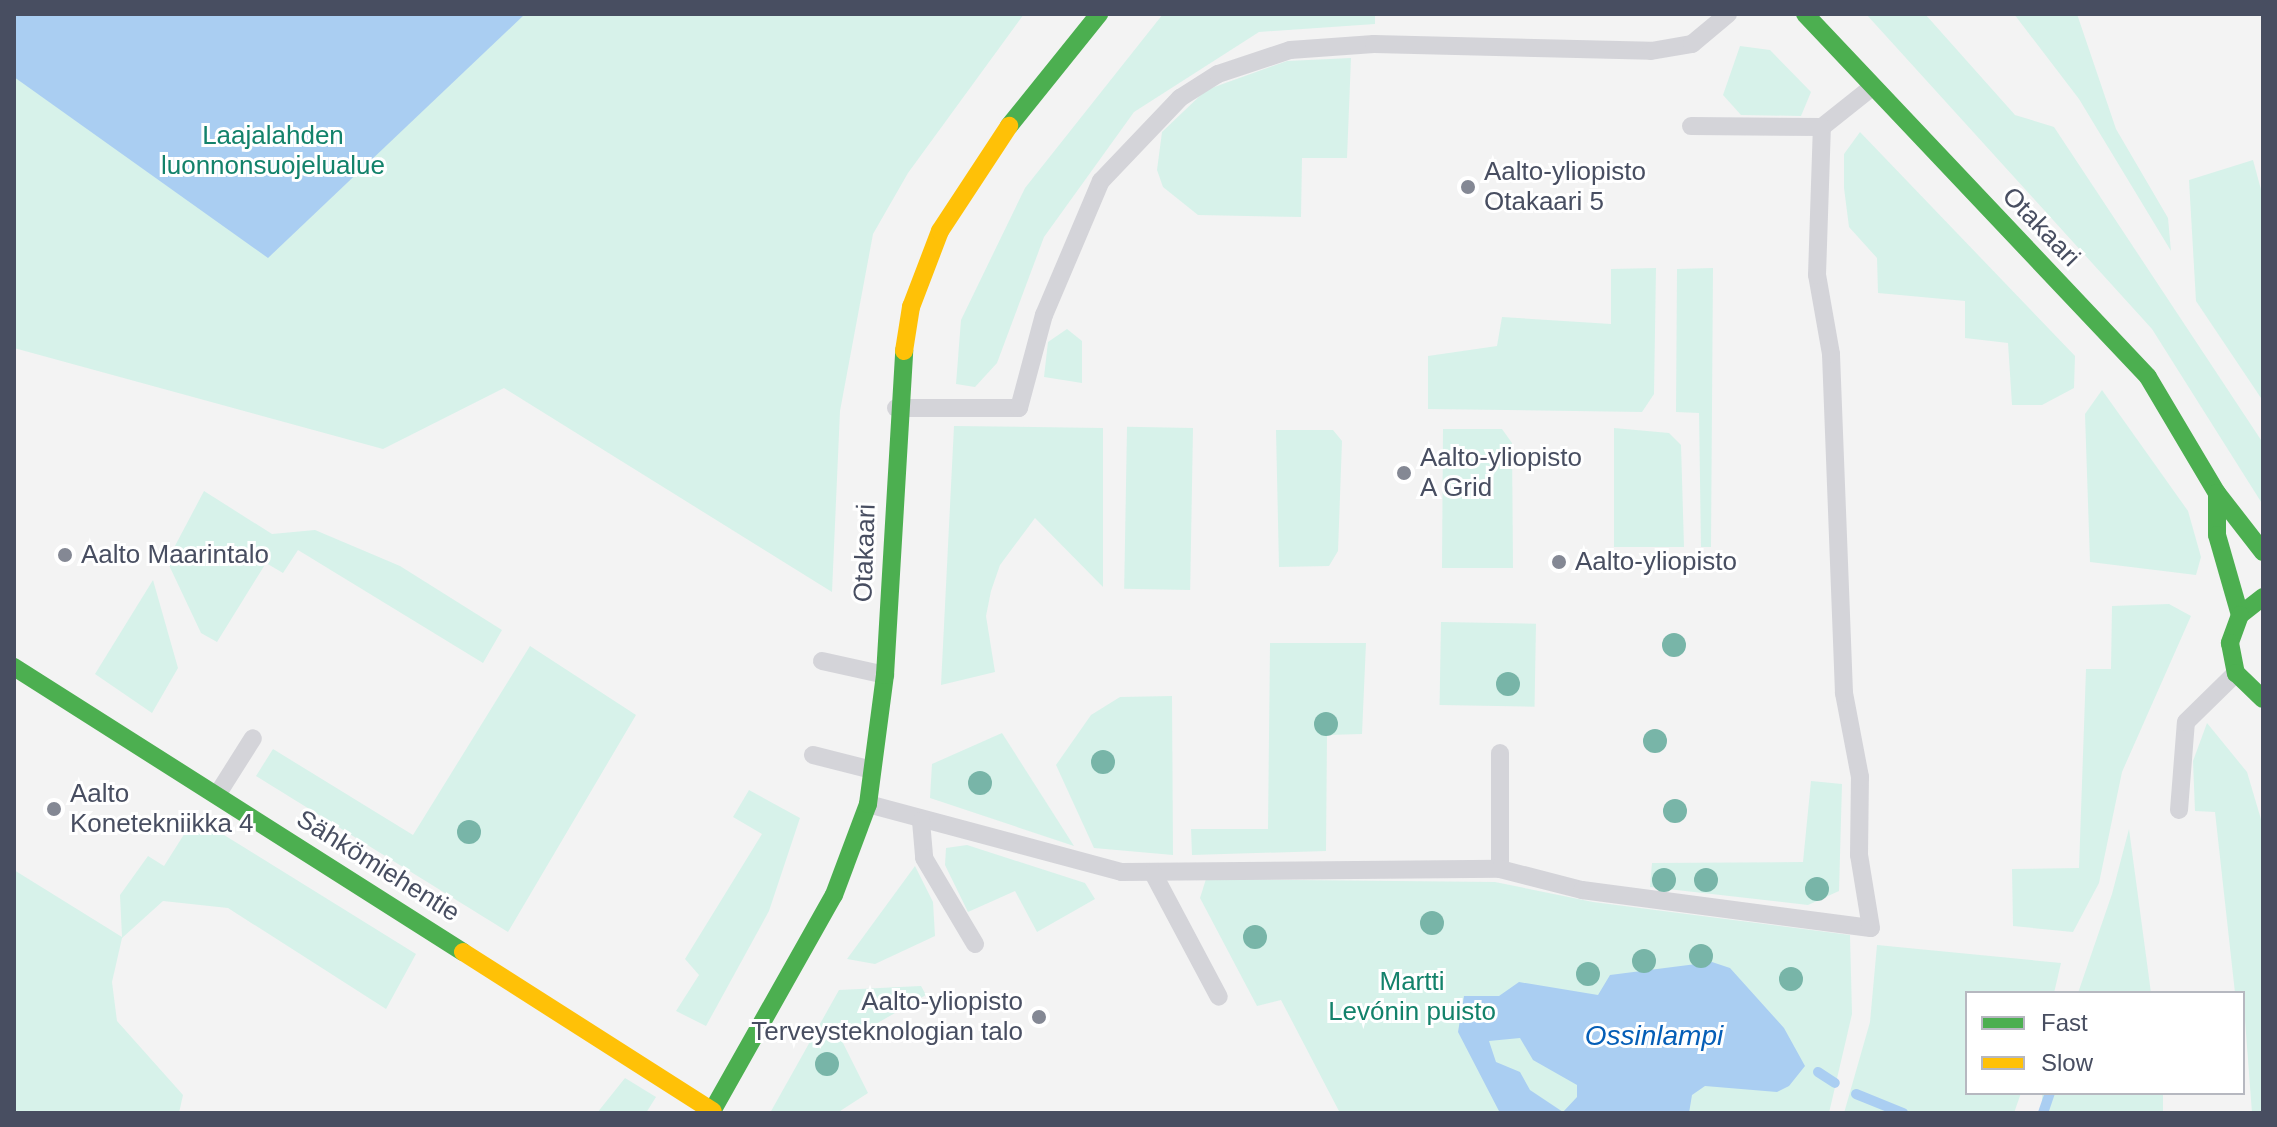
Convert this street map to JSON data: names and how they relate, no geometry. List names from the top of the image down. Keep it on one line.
{"streets":{"street":["Otakaari","Sähkömiehentie"]},"crossings":[["Otakaari","Sähkömiehentie"]],"water":["Ossinlampi"],"parks":["Laajalahden luonnonsuojelualue","Martti Levónin puisto"],"places":["Aalto-yliopisto Otakaari 5","Aalto-yliopisto A Grid","Aalto Maarintalo","Aalto-yliopisto","Aalto Konetekniikka 4","Aalto-yliopisto Terveysteknologian talo"],"legend":["Fast","Slow"]}
